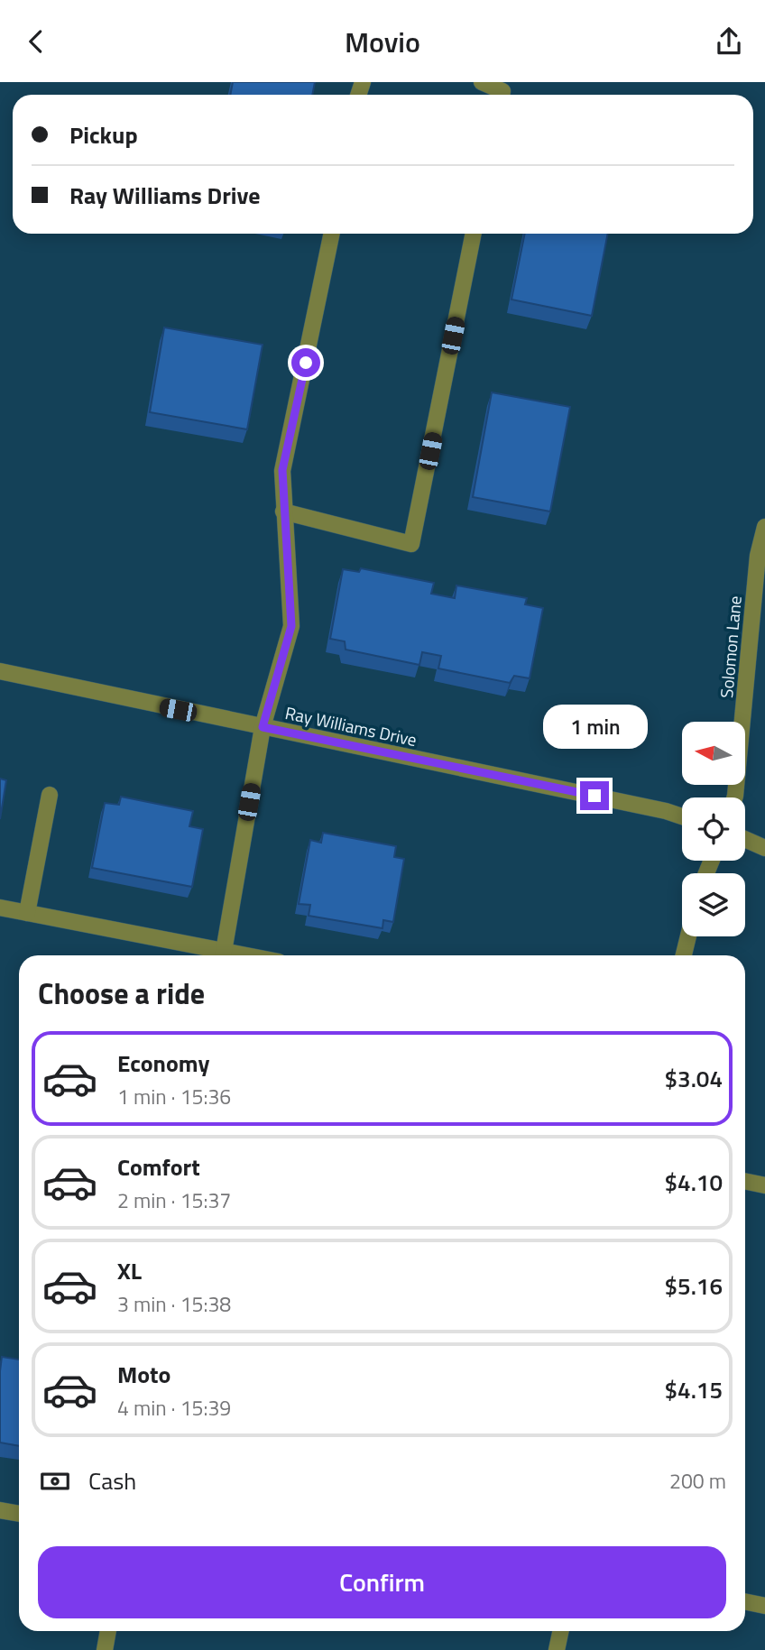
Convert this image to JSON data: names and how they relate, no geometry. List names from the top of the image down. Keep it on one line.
{"streets":{"street":["Solomon Lane","Ray Williams Drive"]},"north":"left","page":{"header":"Movio","banner":["Pickup","Ray Williams Drive"],"bubble":"1 min","heading":"Choose a ride","list":[{"name":"Economy","note":"1 min · 15:36","value":"$3.04"},{"name":"Comfort","note":"2 min · 15:37","value":"$4.10"},{"name":"XL","note":"3 min · 15:38","value":"$5.16"},{"name":"Moto","note":"4 min · 15:39","value":"$4.15"}],"pay":["Cash","200 m"],"buttons":"Confirm"}}
